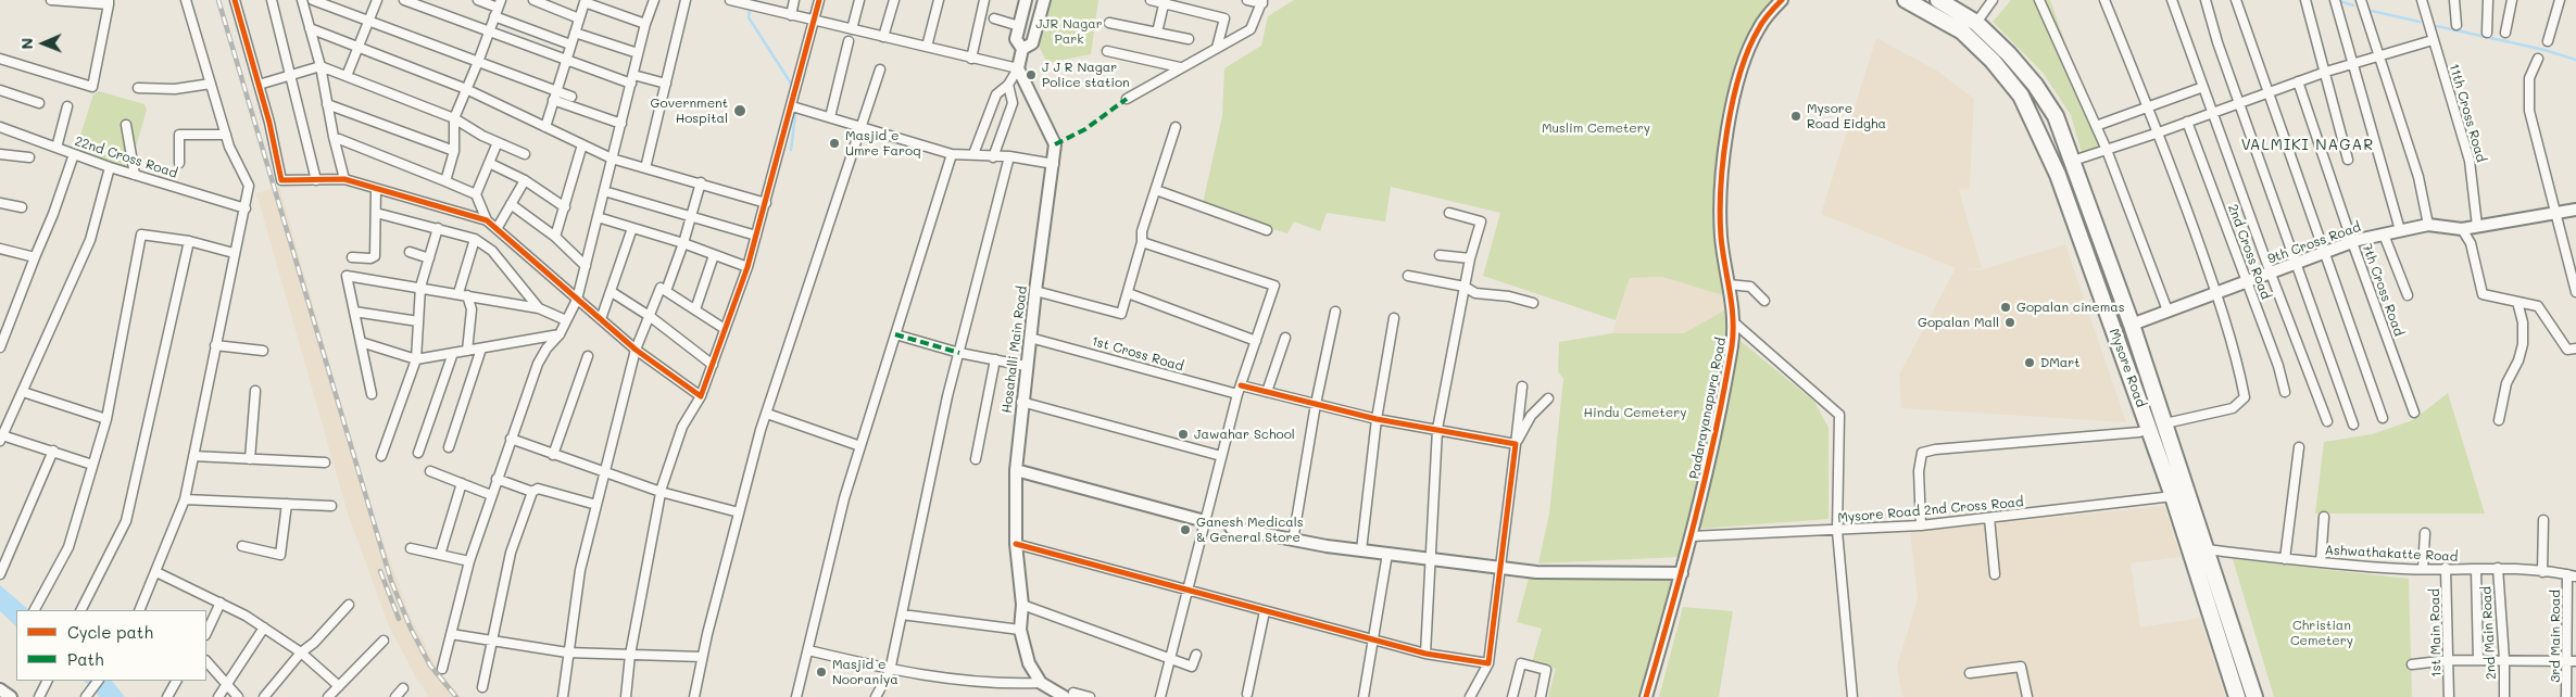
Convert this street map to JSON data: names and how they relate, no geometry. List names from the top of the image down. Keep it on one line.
{"streets":{"highway":["Mysore Road"],"street":["11th Cross Road","22nd Cross Road","9th Cross Road","2nd Cross Road","7th Cross Road","Hosahalli Main Road","1st Cross Road","Padarayanapura Road","Mysore Road 2nd Cross Road","Ashwathakatte Road","1st Main Road","2nd Main Road","3rd Main Road"]},"crossings":[["11th Cross Road","9th Cross Road"],["9th Cross Road","2nd Cross Road"],["9th Cross Road","7th Cross Road"],["9th Cross Road","Mysore Road"],["Hosahalli Main Road","1st Cross Road"],["Mysore Road","Mysore Road 2nd Cross Road"],["Mysore Road","Ashwathakatte Road"],["Padarayanapura Road","Mysore Road 2nd Cross Road"],["Ashwathakatte Road","1st Main Road"],["Ashwathakatte Road","2nd Main Road"],["Ashwathakatte Road","3rd Main Road"]],"districts":["VALMIKI NAGAR"],"parks":["JJR Nagar Park","Muslim Cemetery","Hindu Cemetery","Christian Cemetery"],"places":["J J R Nagar Police station","Government Hospital","Mysore Road Eidgha","Masjid e Umre Faroq","Gopalan cinemas","Gopalan Mall","DMart","Jawahar School","Ganesh Medicals & General Store","Masjid e Nooraniya"],"legend":["Cycle path","Path"],"north":"left"}
